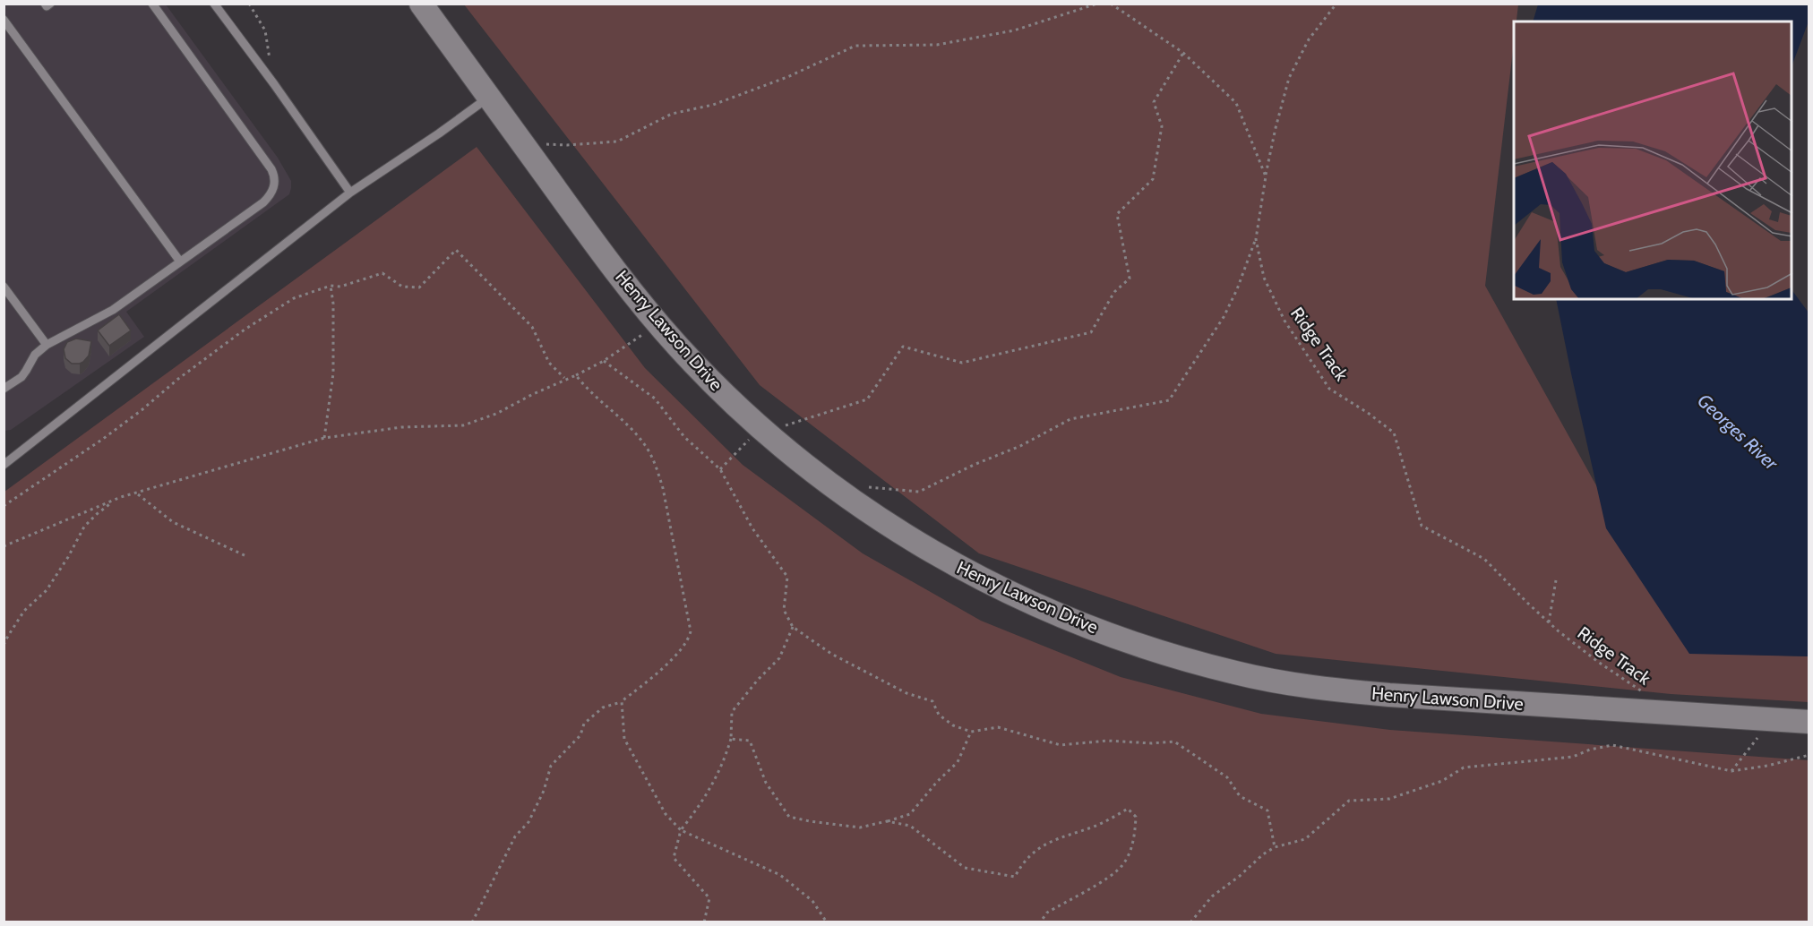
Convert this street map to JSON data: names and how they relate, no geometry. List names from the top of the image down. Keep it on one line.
{"streets":{"main road":["Henry Lawson Drive"],"path":["Ridge Track"]},"crossings":[["Henry Lawson Drive","Ridge Track"]],"water":["Georges River"]}
